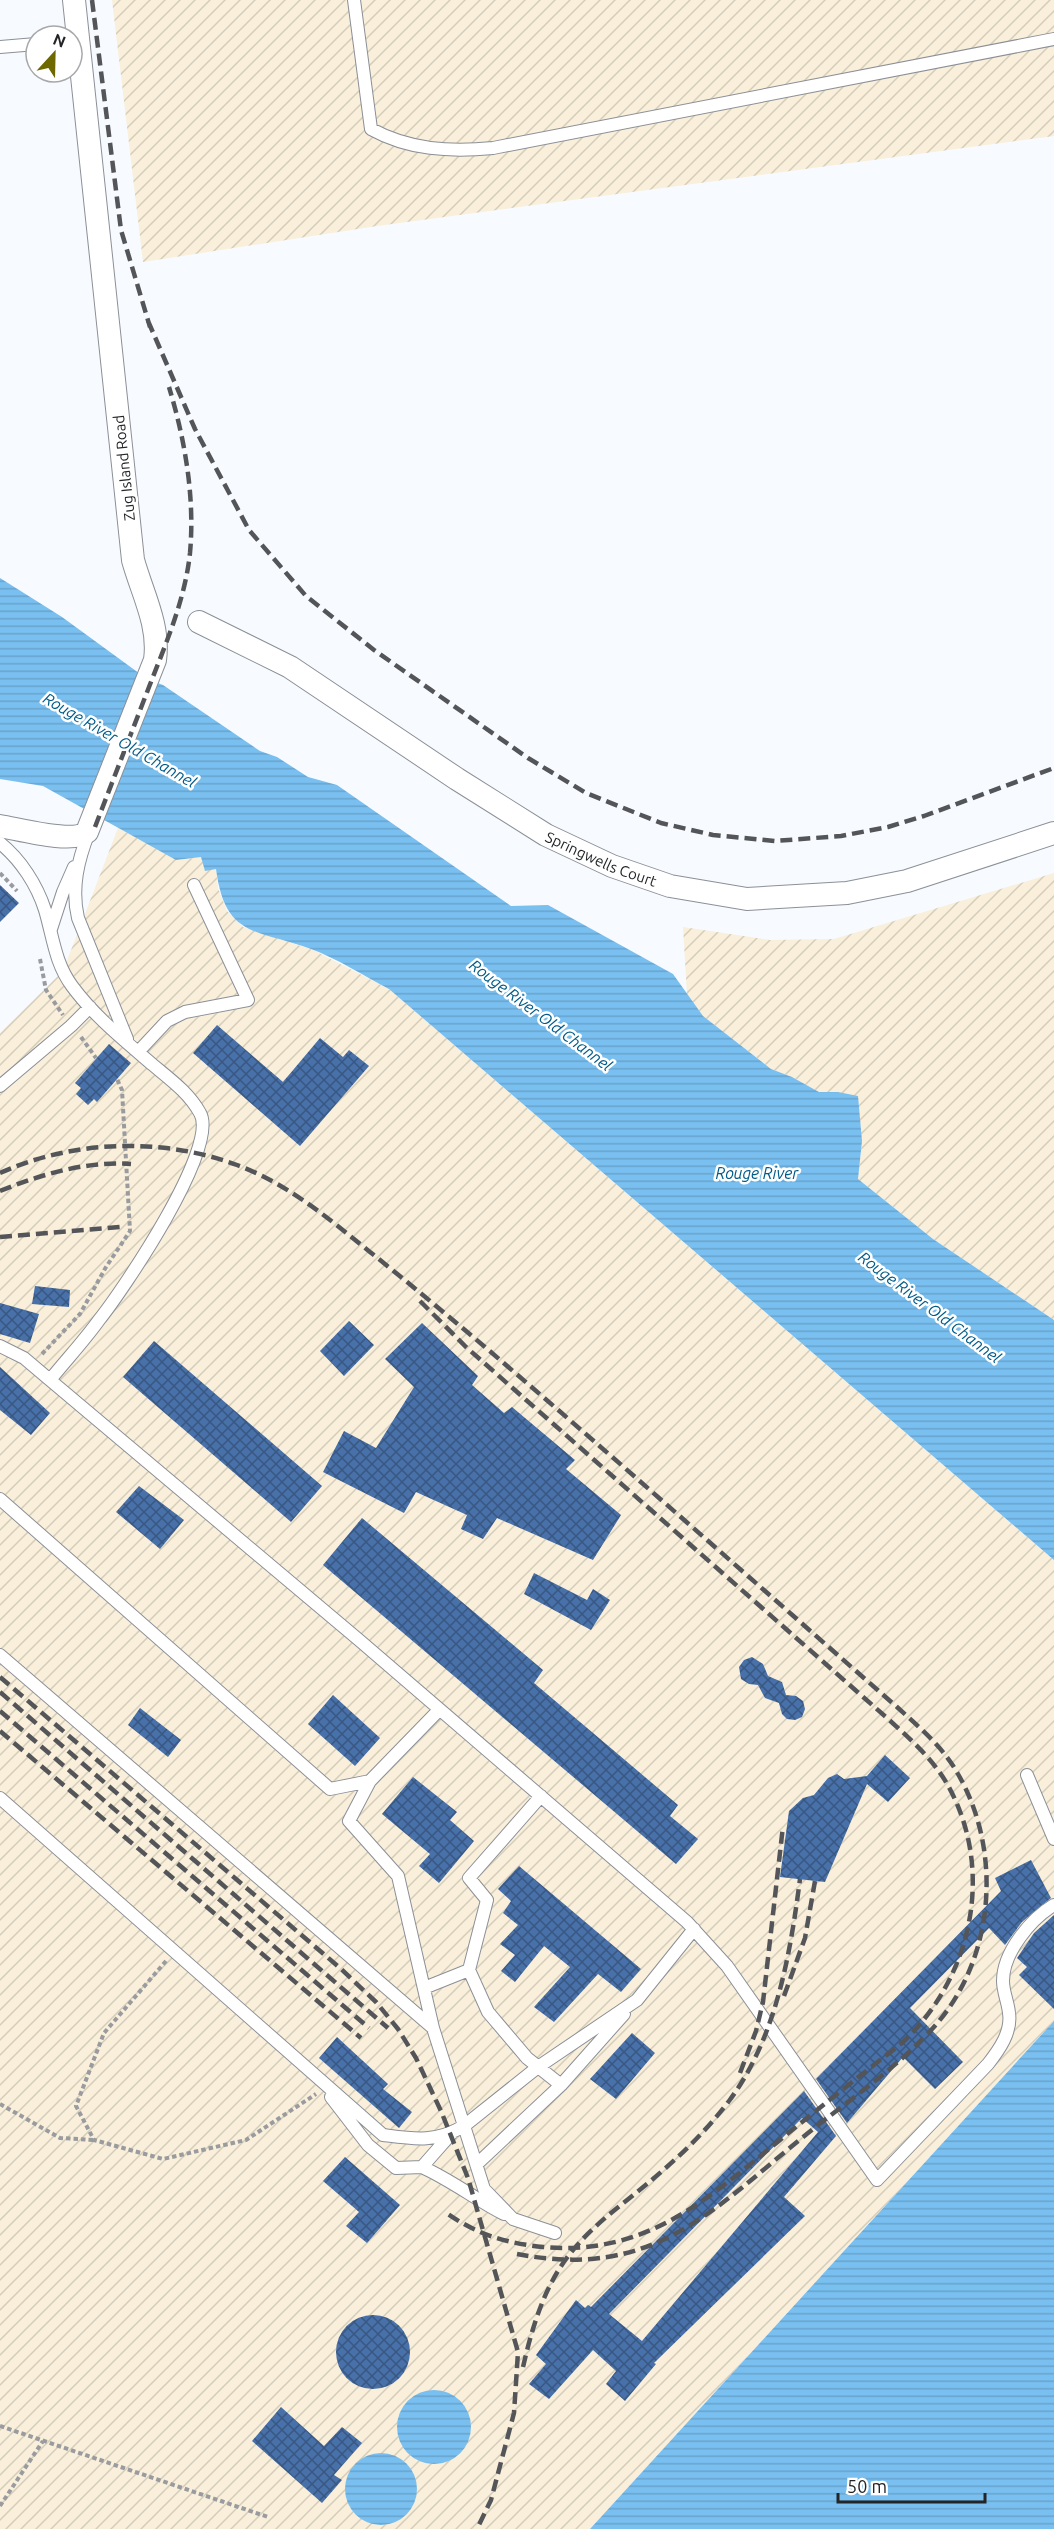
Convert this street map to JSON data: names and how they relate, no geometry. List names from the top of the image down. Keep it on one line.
{"streets":{"street":["Zug Island Road","Springwells Court"]},"water":["Rouge River Old Channel","Rouge River"],"scale_bar":"50 m","north":"top"}
